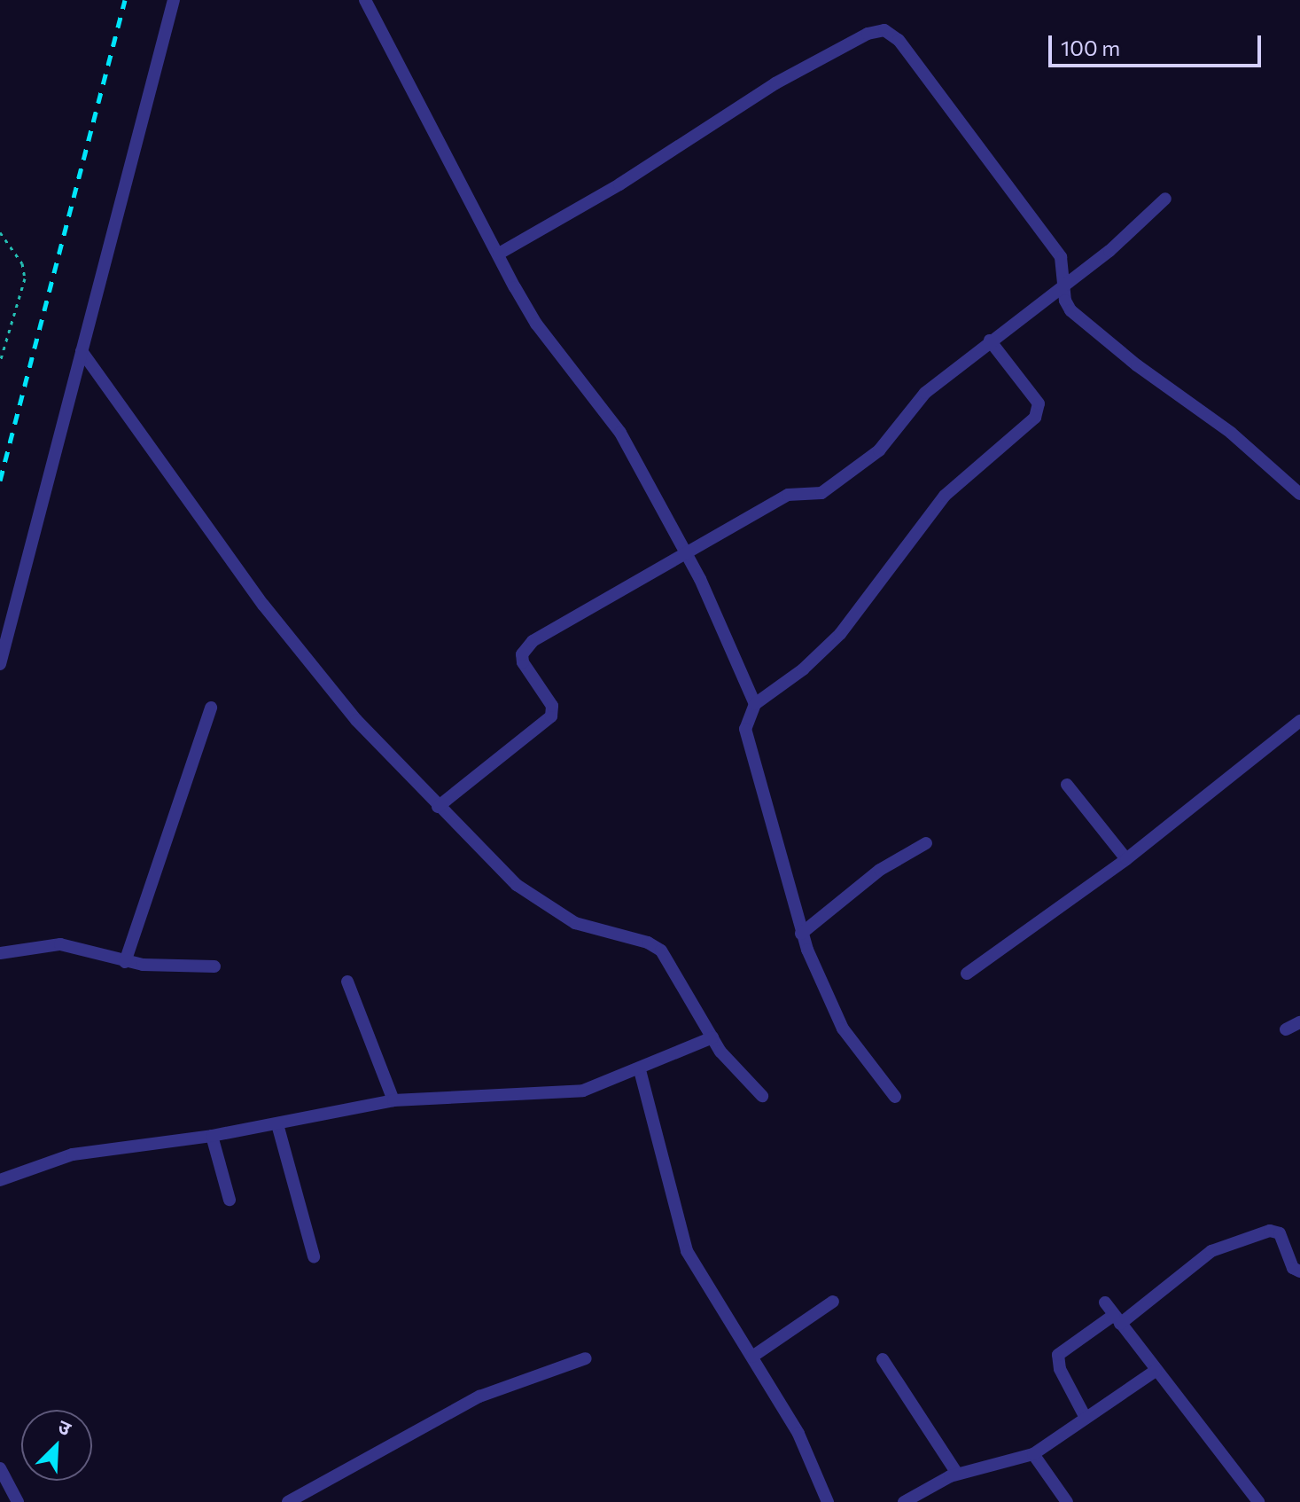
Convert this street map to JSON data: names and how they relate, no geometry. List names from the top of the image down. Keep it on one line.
{"scale_bar":"100 m","north":"top right"}
